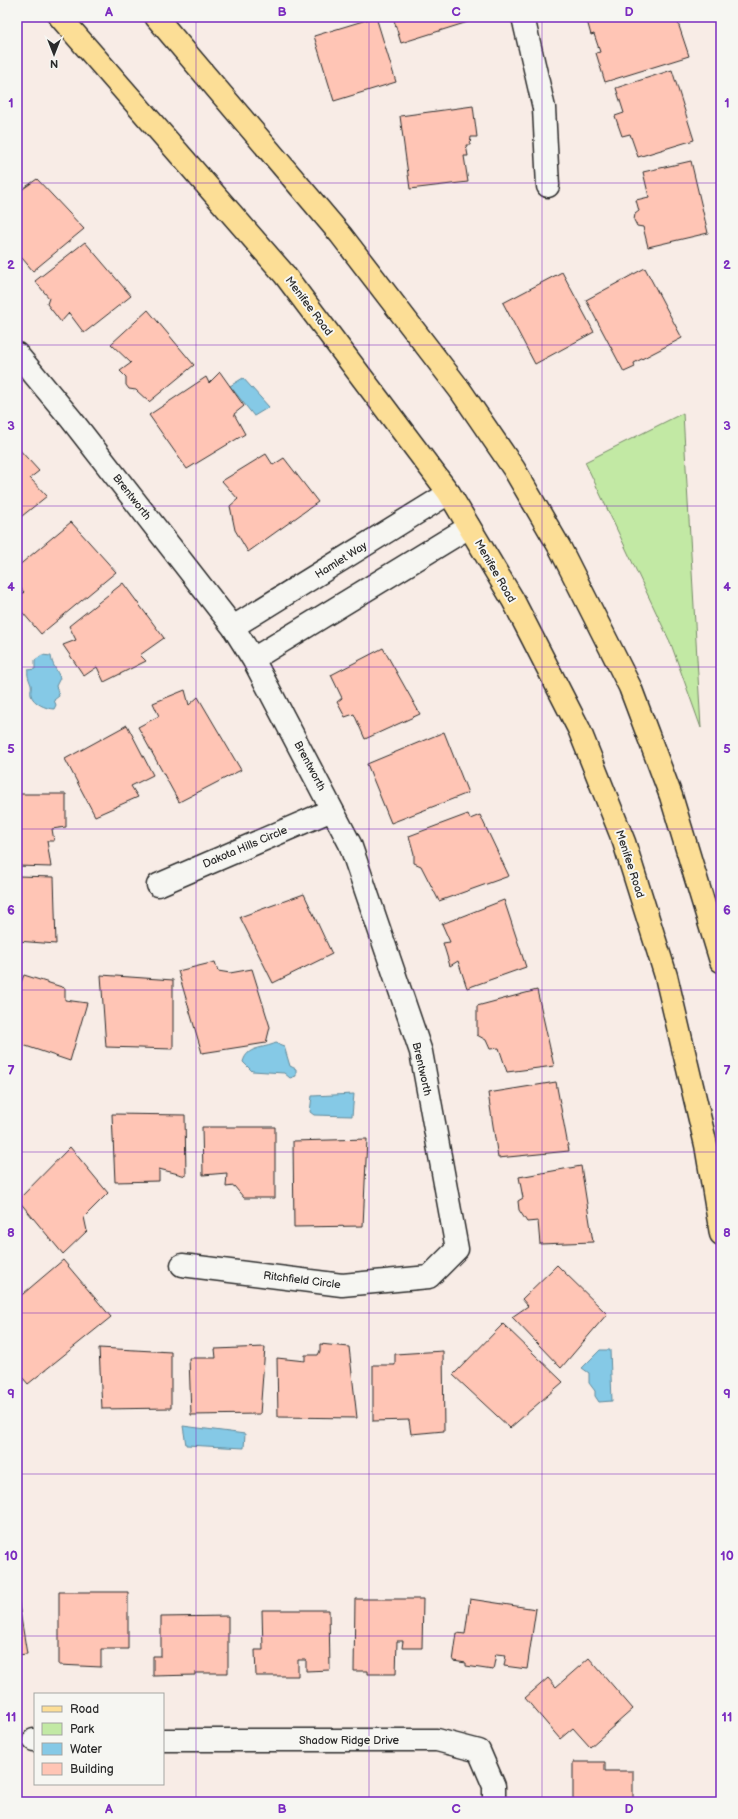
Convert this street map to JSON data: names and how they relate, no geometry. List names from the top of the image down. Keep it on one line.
{"streets":{"main road":["Menifee Road"],"street":["Brentworth","Hamlet Way","Dakota Hills Circle","Ritchfield Circle","Shadow Ridge Drive"]},"crossings":[["Menifee Road","Hamlet Way"],["Brentworth","Hamlet Way"],["Brentworth","Dakota Hills Circle"],["Brentworth","Ritchfield Circle"]],"legend":["Road","Park","Water","Building"],"north":"bottom","grid":{"columns":["A","B","C","D"],"rows":["1","2","3","4","5","6","7","8","9","10","11"]}}
